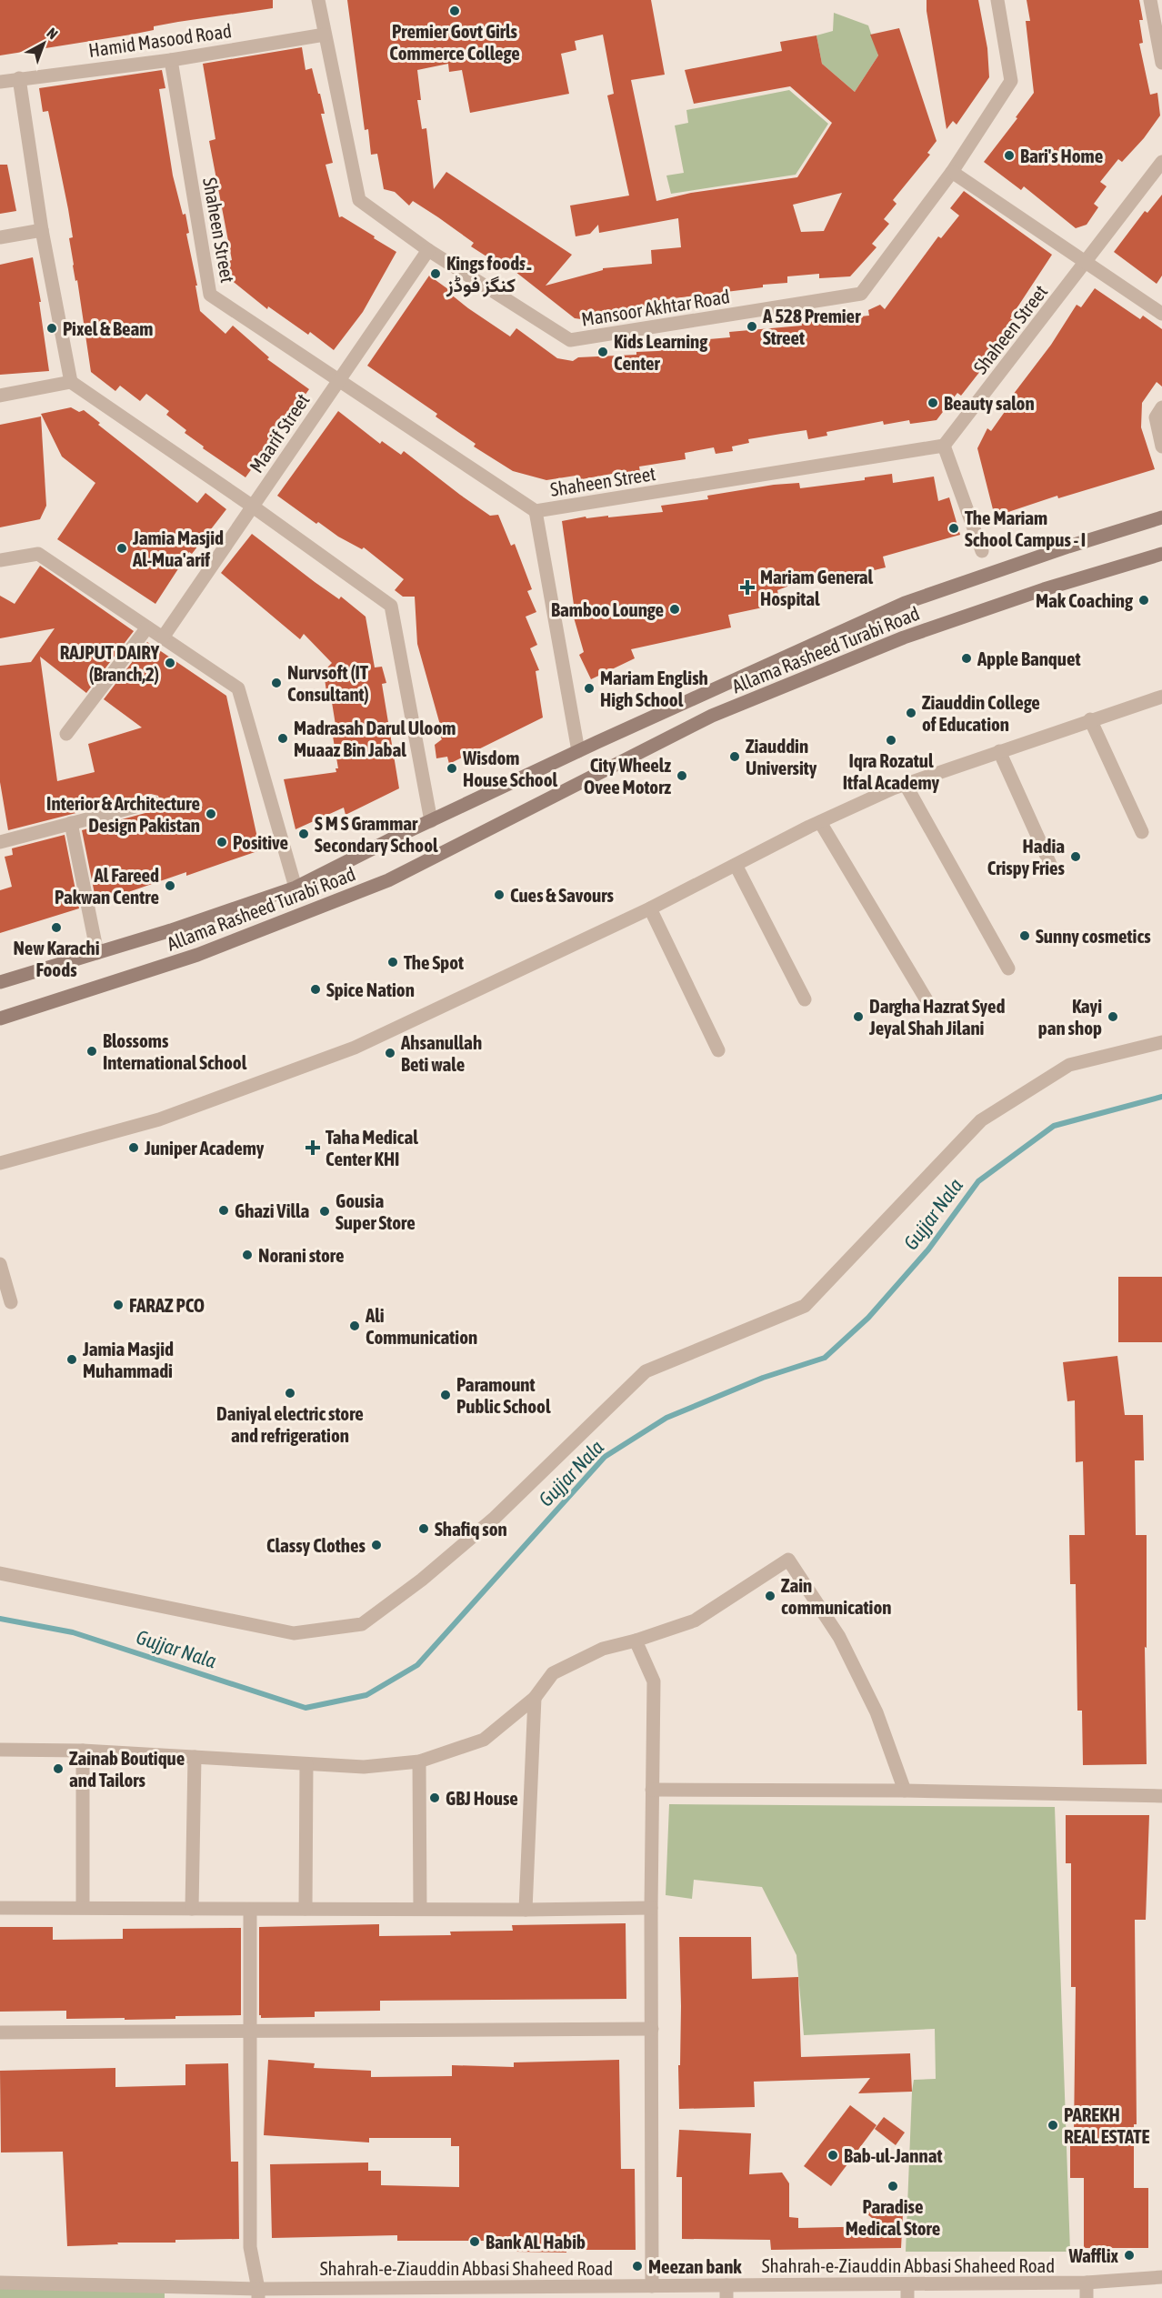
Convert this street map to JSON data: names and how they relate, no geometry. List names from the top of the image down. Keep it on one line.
{"streets":{"main road":["Allama Rasheed Turabi Road"],"street":["Hamid Masood Road","Shaheen Street","Mansoor Akhtar Road","Maarif Street","Shahrah-e-Ziauddin Abbasi Shaheed Road"]},"crossings":[["Hamid Masood Road","Shaheen Street"],["Hamid Masood Road","Mansoor Akhtar Road"],["Shaheen Street","Maarif Street"],["Mansoor Akhtar Road","Maarif Street"]],"water":["Gujjar Nala"],"places":{"other":["Premier Govt Girls Commerce College","Bari's Home","Kings foods۔ کنگز فوڈز","A 528 Premier Street","Pixel & Beam","Kids Learning Center","Beauty salon","The Mariam School Campus - I","Jamia Masjid Al-Mua'arif","Mak Coaching","Bamboo Lounge","Apple Banquet","RAJPUT DAIRY (Branch,2)","Nurvsoft (IT Consultant)","Mariam English High School","Ziauddin College of Education","Madrasah Darul Uloom Muaaz Bin Jabal","Iqra Rozatul Itfal Academy","Ziauddin University","Wisdom House School","City Wheelz Ovee Motorz","Interior & Architecture Design Pakistan","S M S Grammar Secondary School","Positive","Hadia Crispy Fries","Al Fareed Pakwan Centre","Cues & Savours","New Karachi Foods","Sunny cosmetics","The Spot","Spice Nation","Dargha Hazrat Syed Jeyal Shah Jilani","Kayi pan shop","Blossoms International School","Ahsanullah Beti wale","Juniper Academy","Ghazi Villa","Gousia Super Store","Norani store","FARAZ PCO","Ali Communication","Jamia Masjid Muhammadi","Daniyal electric store and refrigeration","Paramount Public School","Shafiq son","Classy Clothes","Zain communication","Zainab Boutique and Tailors","GBJ House","PAREKH REAL ESTATE","Bab-ul-Jannat","Paradise Medical Store","Bank AL Habib","Wafflix","Meezan bank"],"health":["Mariam General Hospital","Taha Medical Center KHI"]},"north":"top right"}
